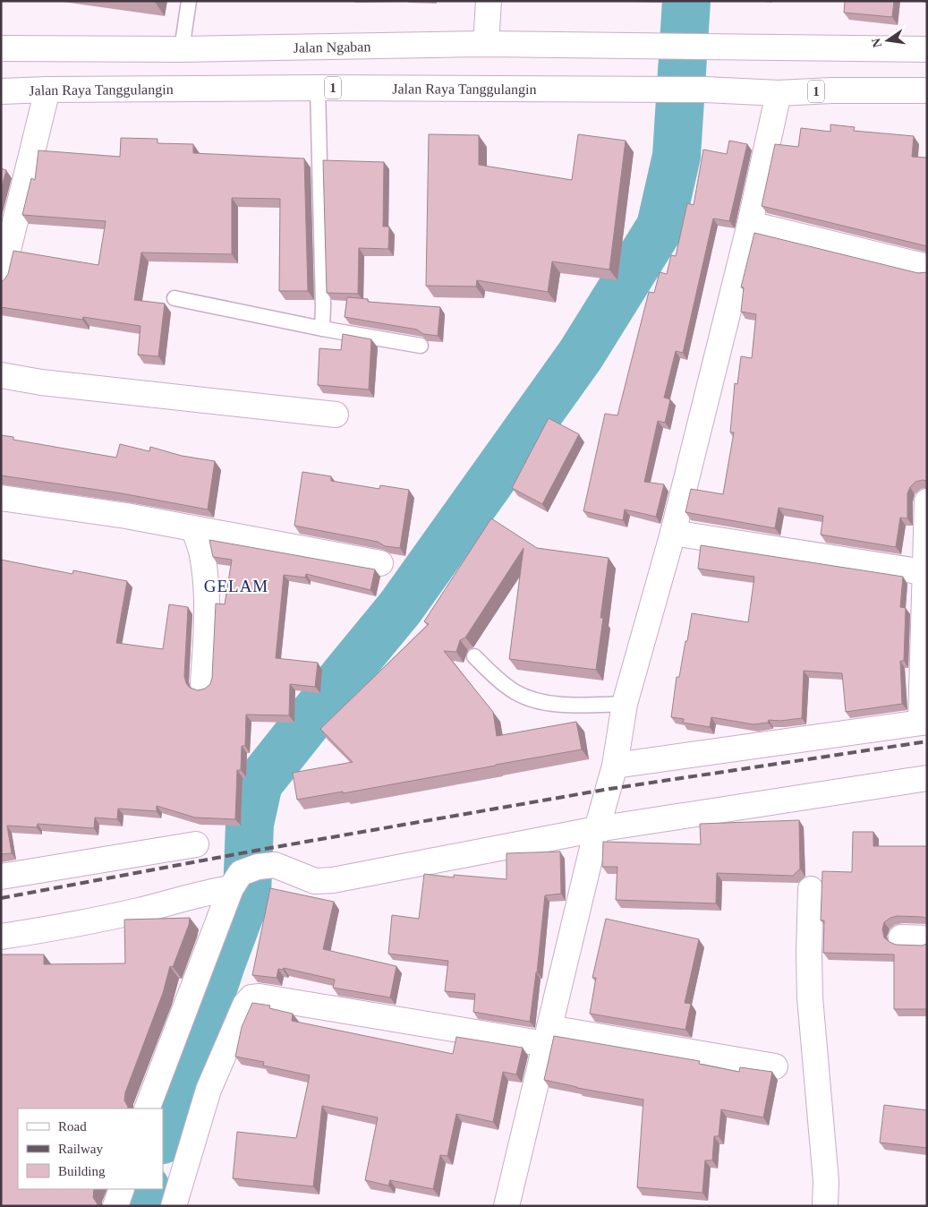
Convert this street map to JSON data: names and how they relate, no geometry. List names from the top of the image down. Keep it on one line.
{"streets":{"main road":["Jalan Ngaban","1","Jalan Raya Tanggulangin"]},"districts":["GELAM"],"legend":["Road","Railway","Building"],"north":"left"}
